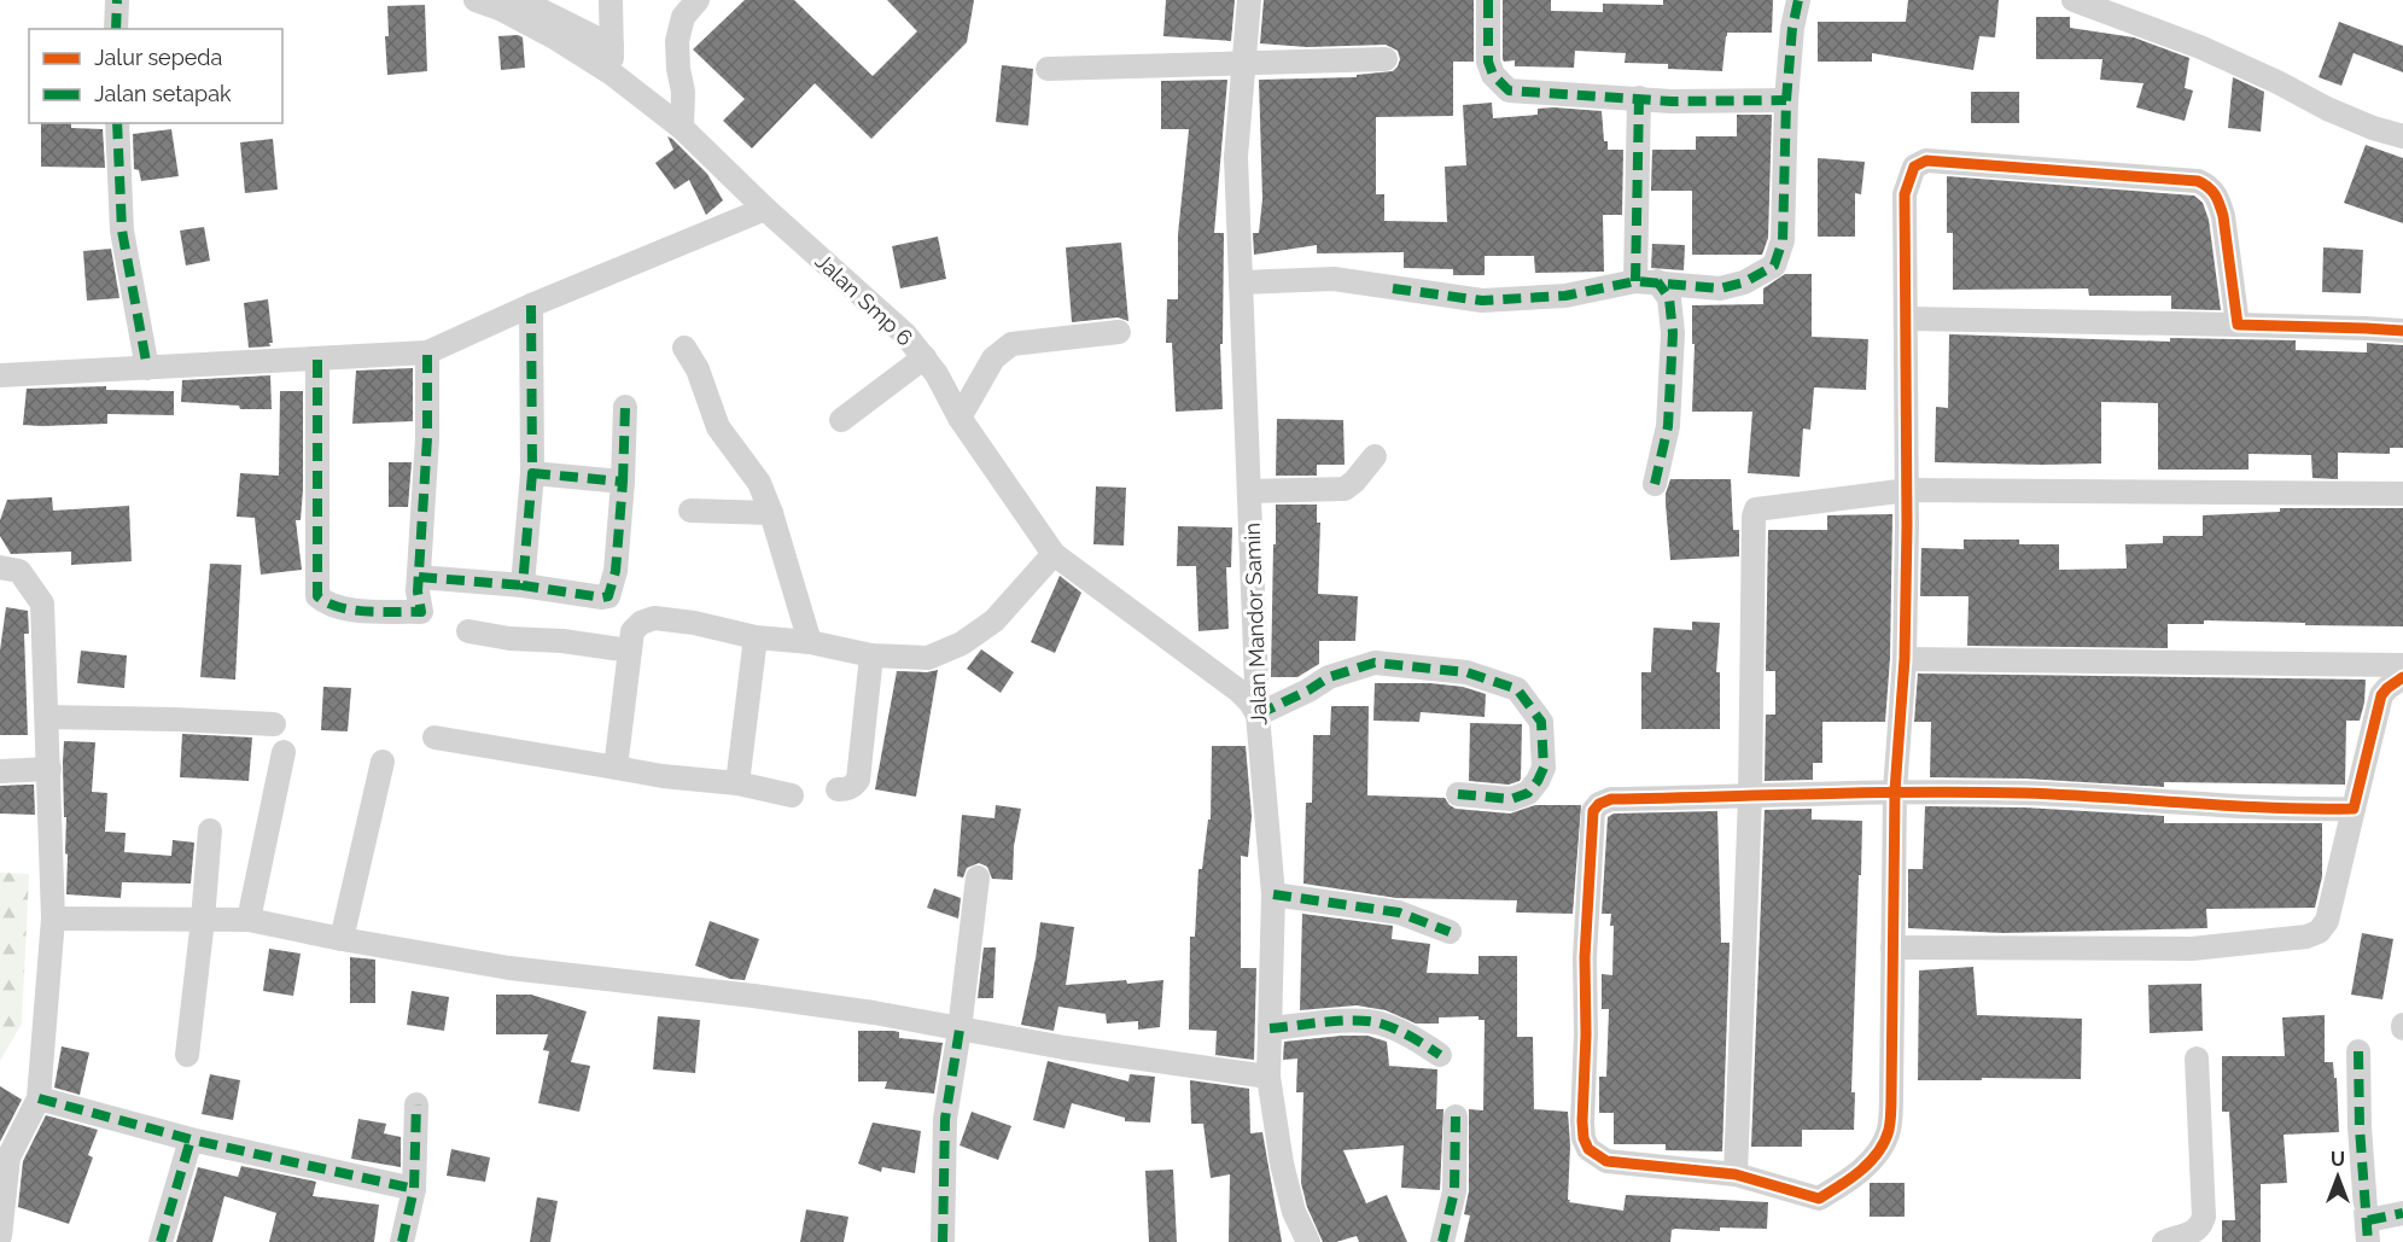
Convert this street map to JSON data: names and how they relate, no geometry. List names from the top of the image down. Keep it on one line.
{"streets":{"street":["Jalan Smp 6","Jalan Mandor Samin"]},"crossings":[["Jalan Smp 6","Jalan Mandor Samin"]],"legend":["Jalur sepeda","Jalan setapak"],"north":"top"}
